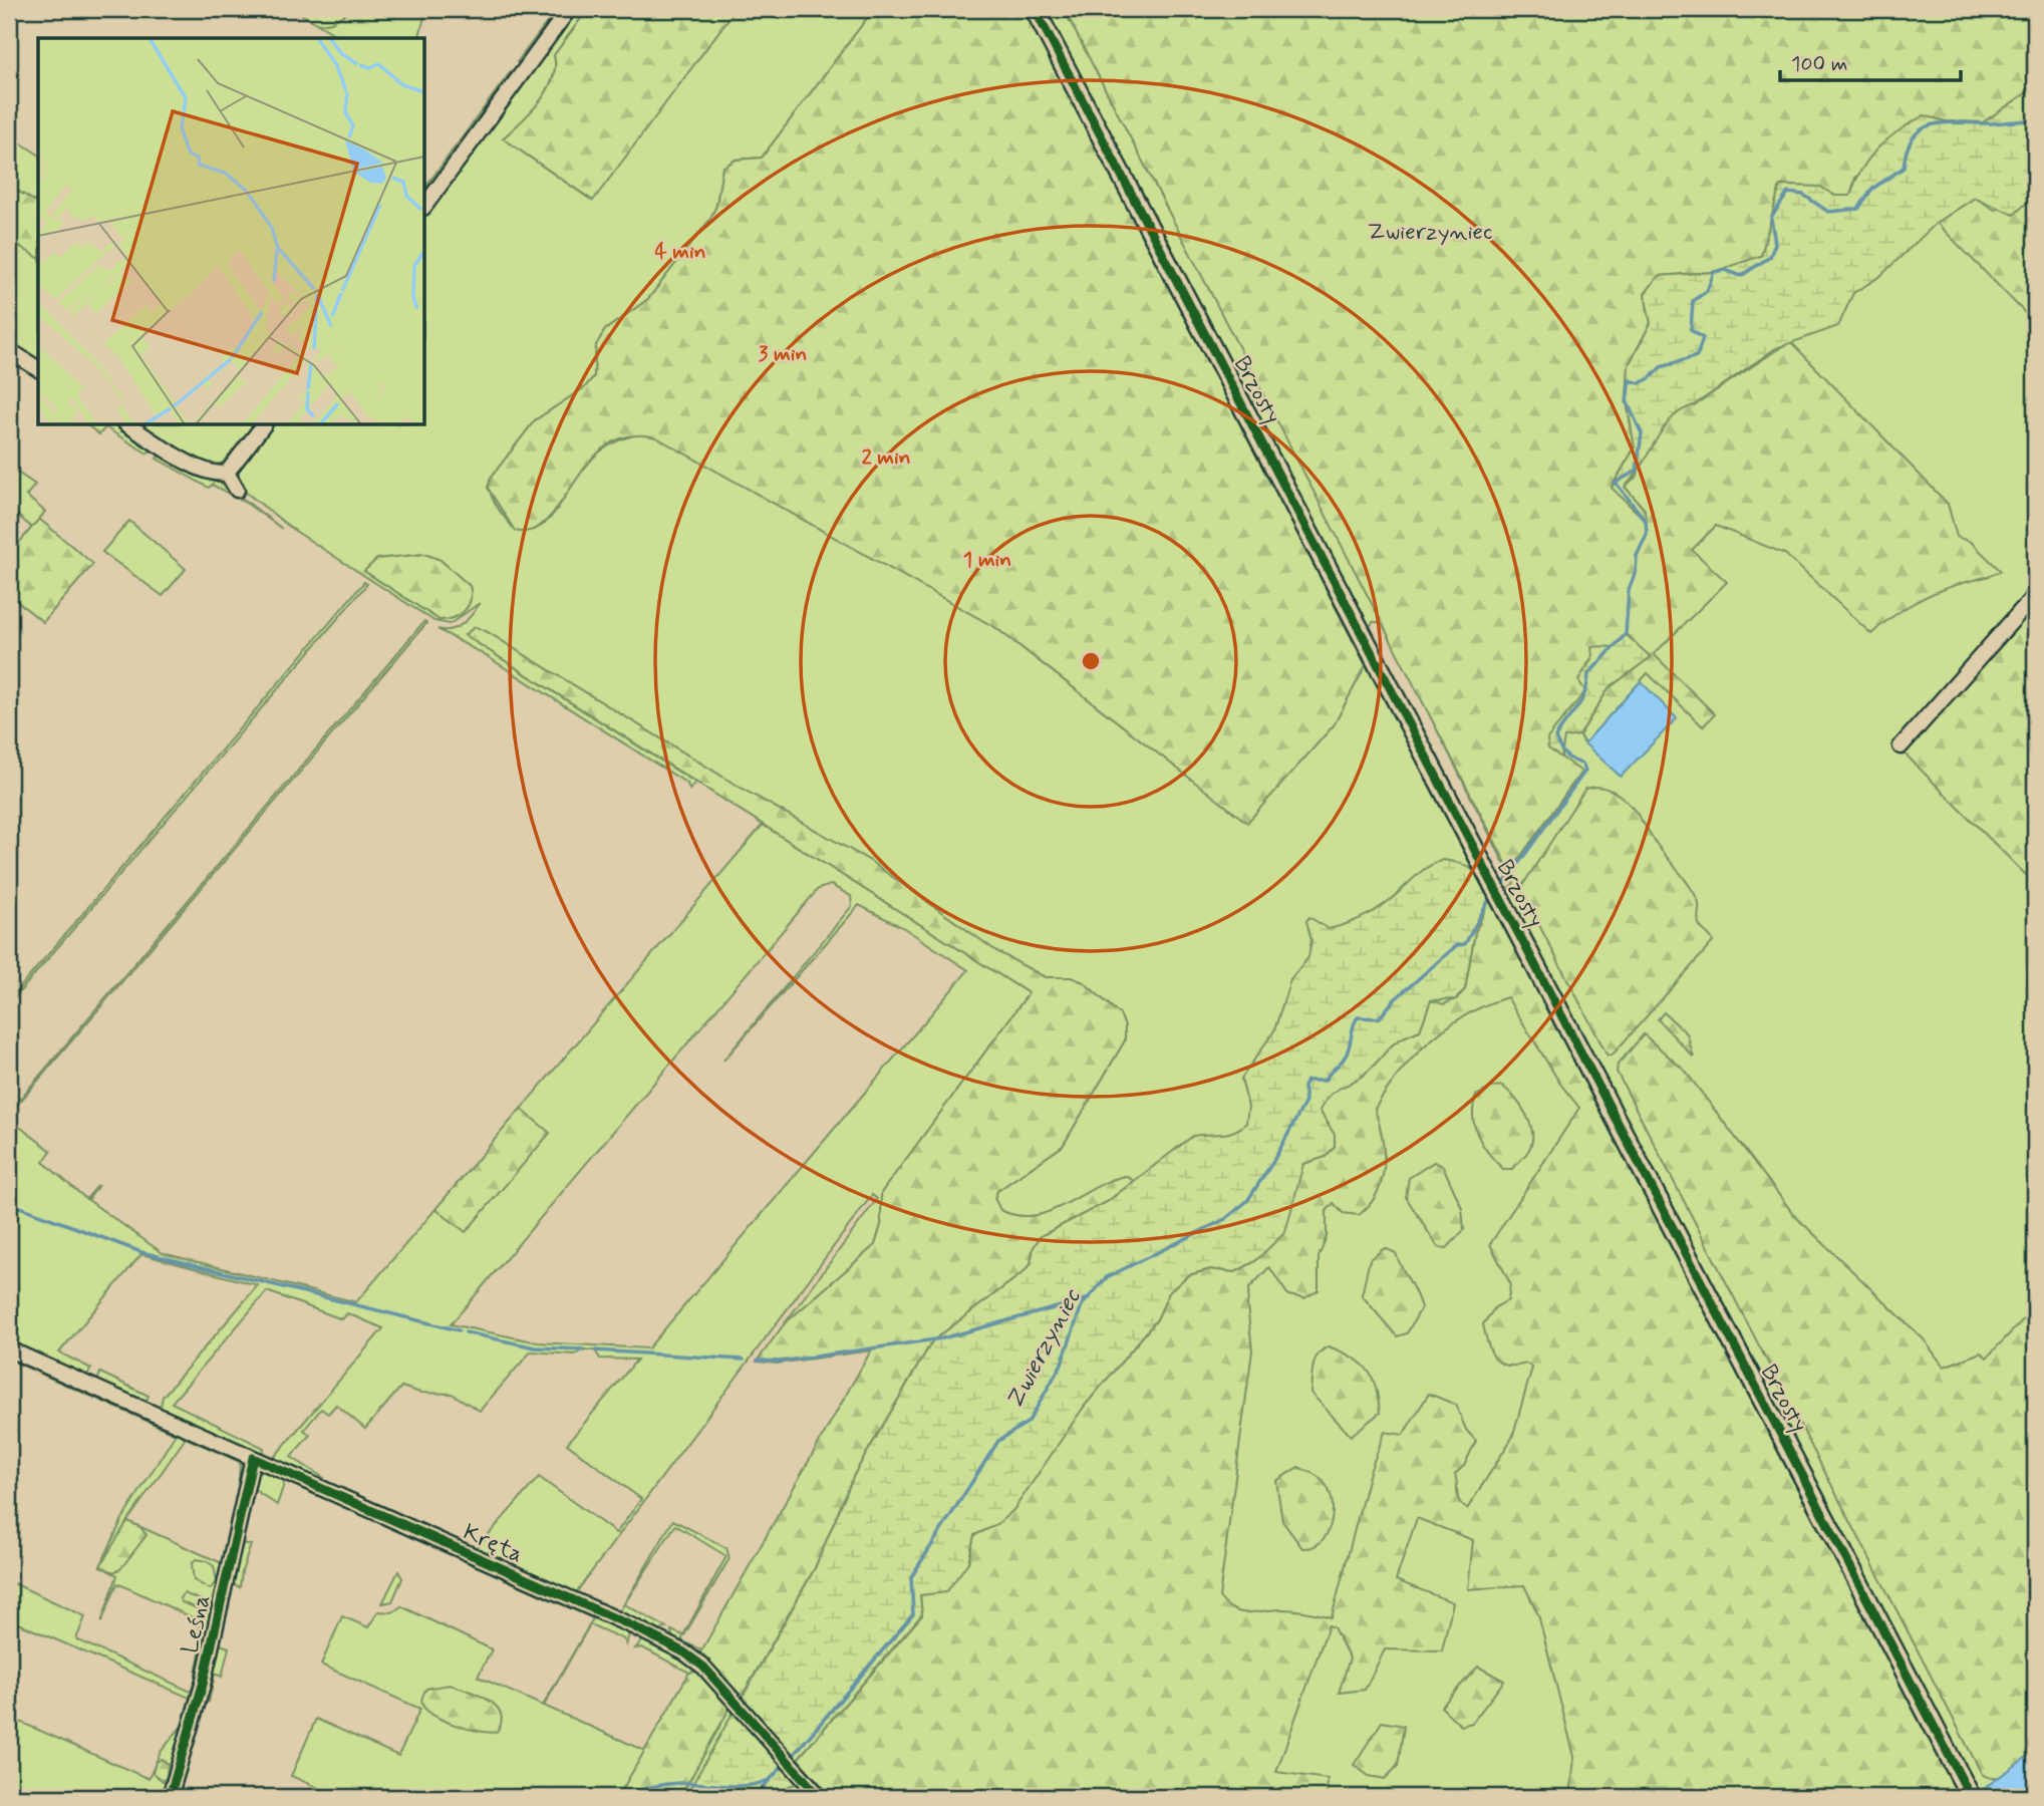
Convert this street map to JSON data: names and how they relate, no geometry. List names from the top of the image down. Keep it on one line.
{"streets":{"street":["Brzosty","Kręta","Leśna"]},"crossings":[["Kręta","Leśna"]],"water":["Zwierzyniec"],"parks":["Zwierzyniec"],"scale_bar":"100 m","rings":["4 min","3 min","2 min","1 min"]}
